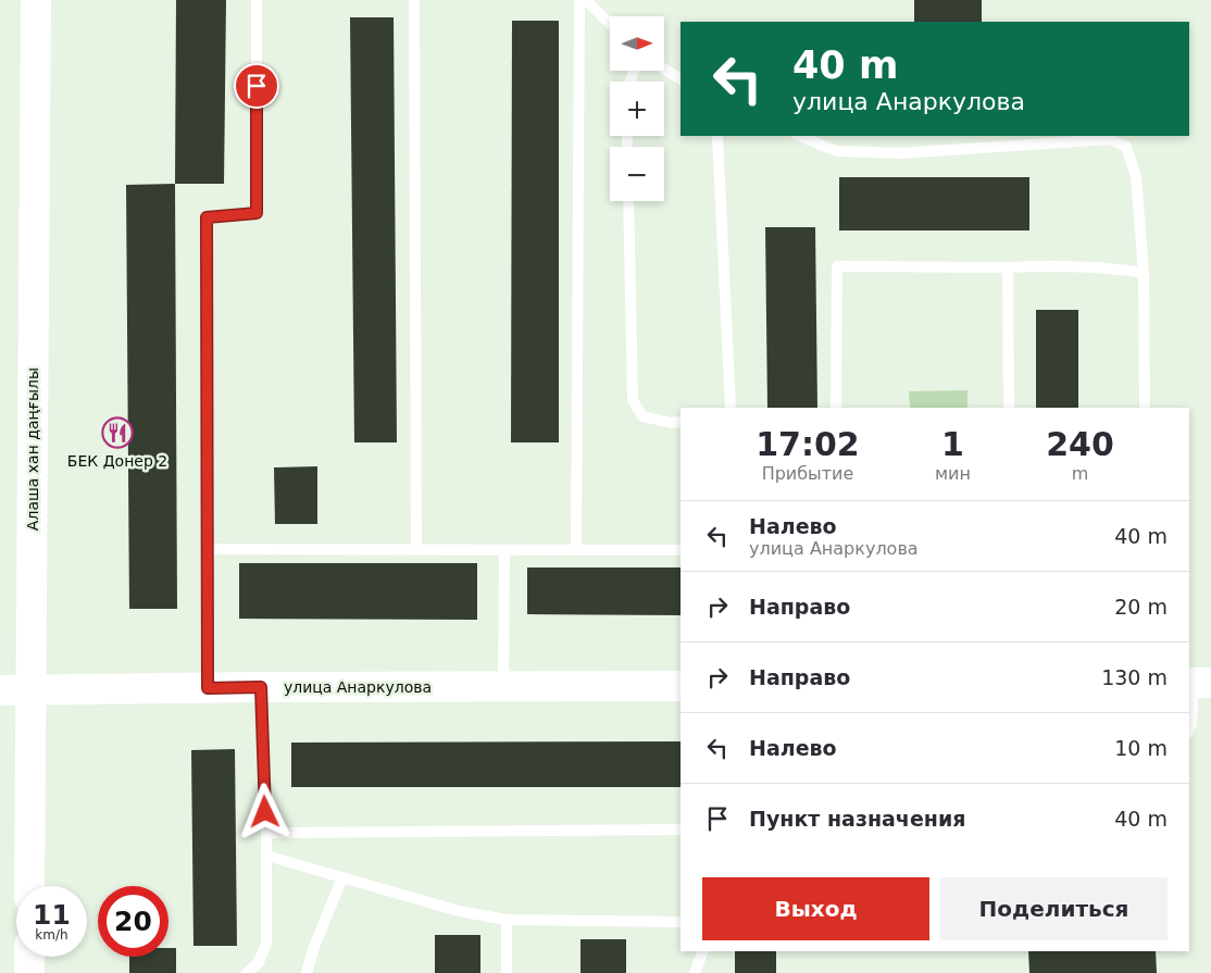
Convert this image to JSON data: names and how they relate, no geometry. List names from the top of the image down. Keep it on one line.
{"streets":{"main road":["Алаша хан даңғылы","улица Анаркулова"]},"crossings":[["Алаша хан даңғылы","улица Анаркулова"]],"places":{"restaurant":["БЕК Донер 2"]},"north":"right","page":{"map_buttons":["+","−"],"turn":["40 m","улица Анаркулова"],"eta":["17:02","Прибытие","1","мин","240","m"],"list":[{"name":"Налево","note":"улица Анаркулова","value":"40 m"},{"name":"Направо","value":"20 m"},{"name":"Направо","value":"130 m"},{"name":"Налево","value":"10 m"},{"name":"Пункт назначения","value":"40 m"}],"buttons":["Выход","Поделиться"],"speed":"11 km/h","limit":"20"}}
